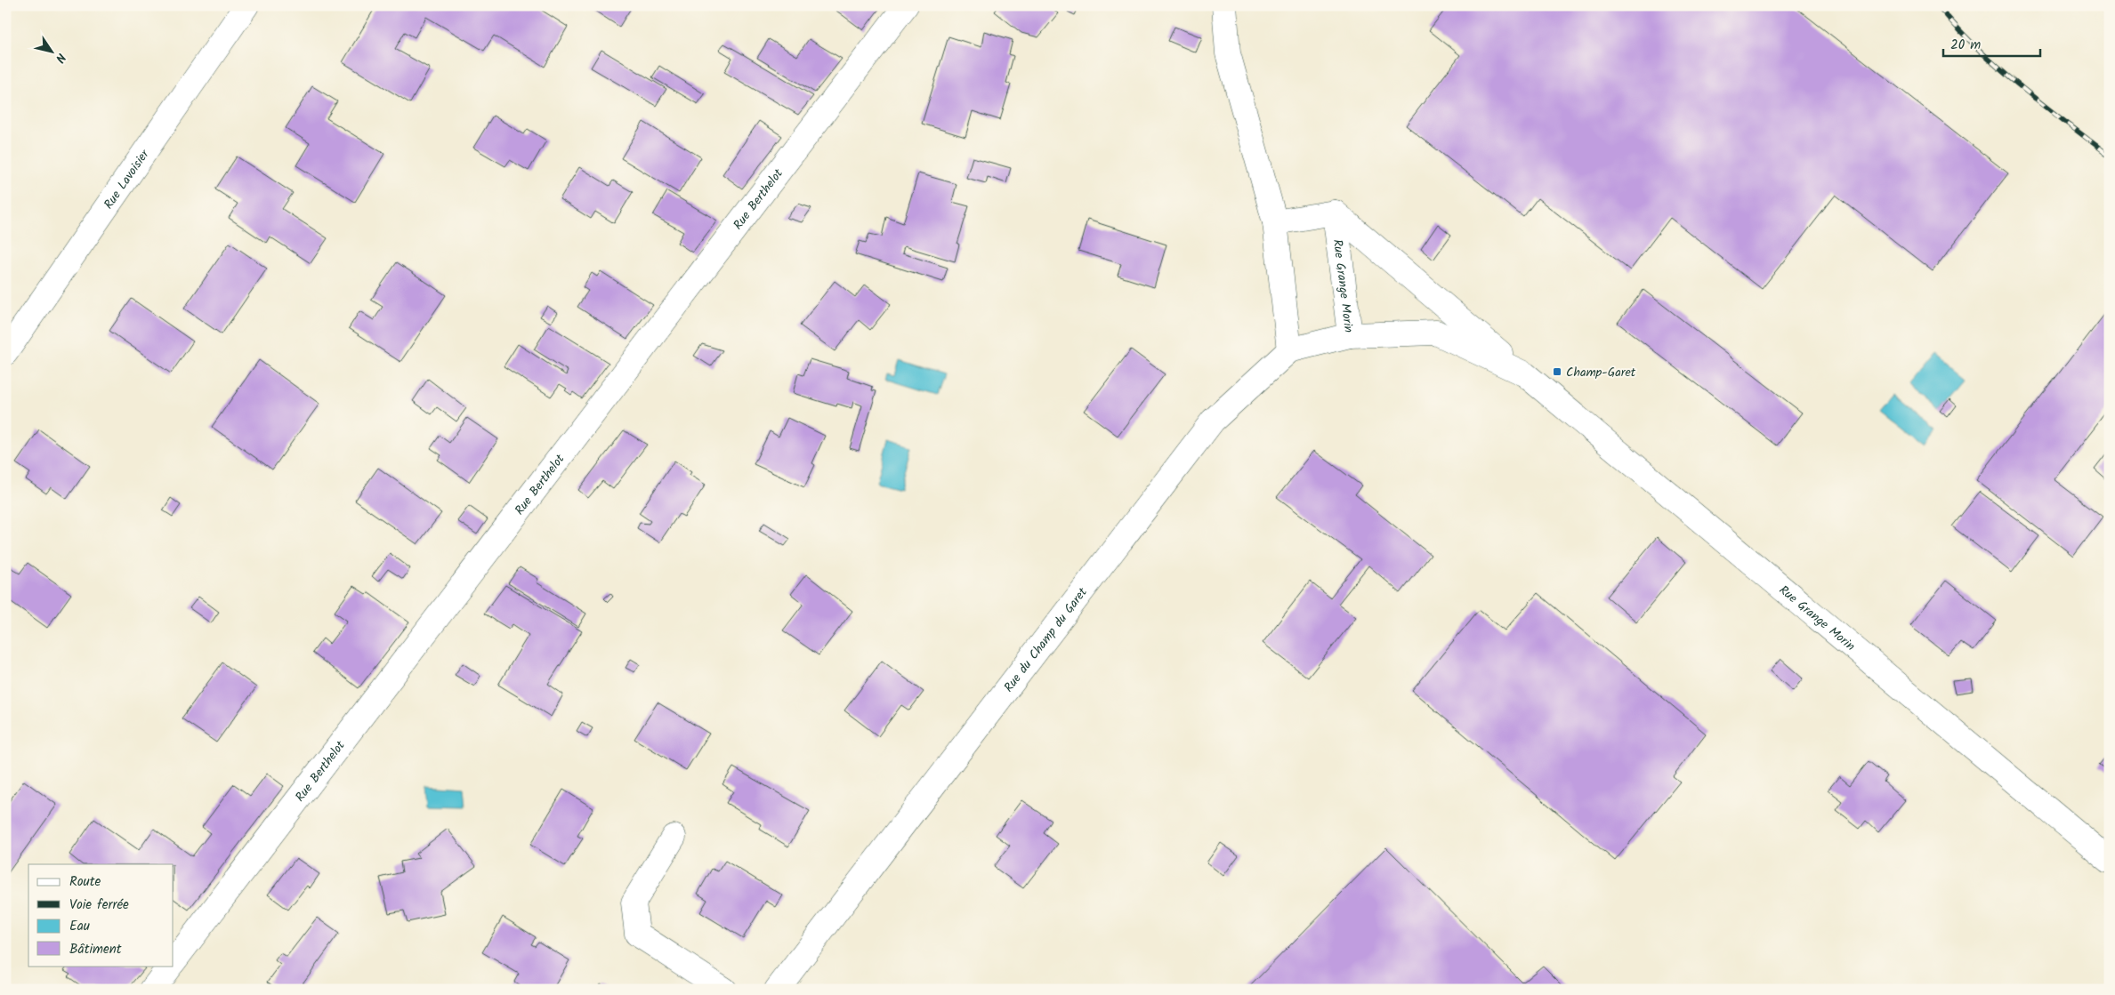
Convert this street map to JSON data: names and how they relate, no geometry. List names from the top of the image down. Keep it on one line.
{"streets":{"street":["Rue Lavoisier","Rue Berthelot","Rue Grange Morin","Rue du Champ du Garet"]},"crossings":[["Rue Grange Morin","Rue du Champ du Garet"]],"places":{"transit":["Champ-Garet"]},"legend":["Route","Voie ferrée","Eau","Bâtiment"],"scale_bar":"20 m","north":"bottom right"}
